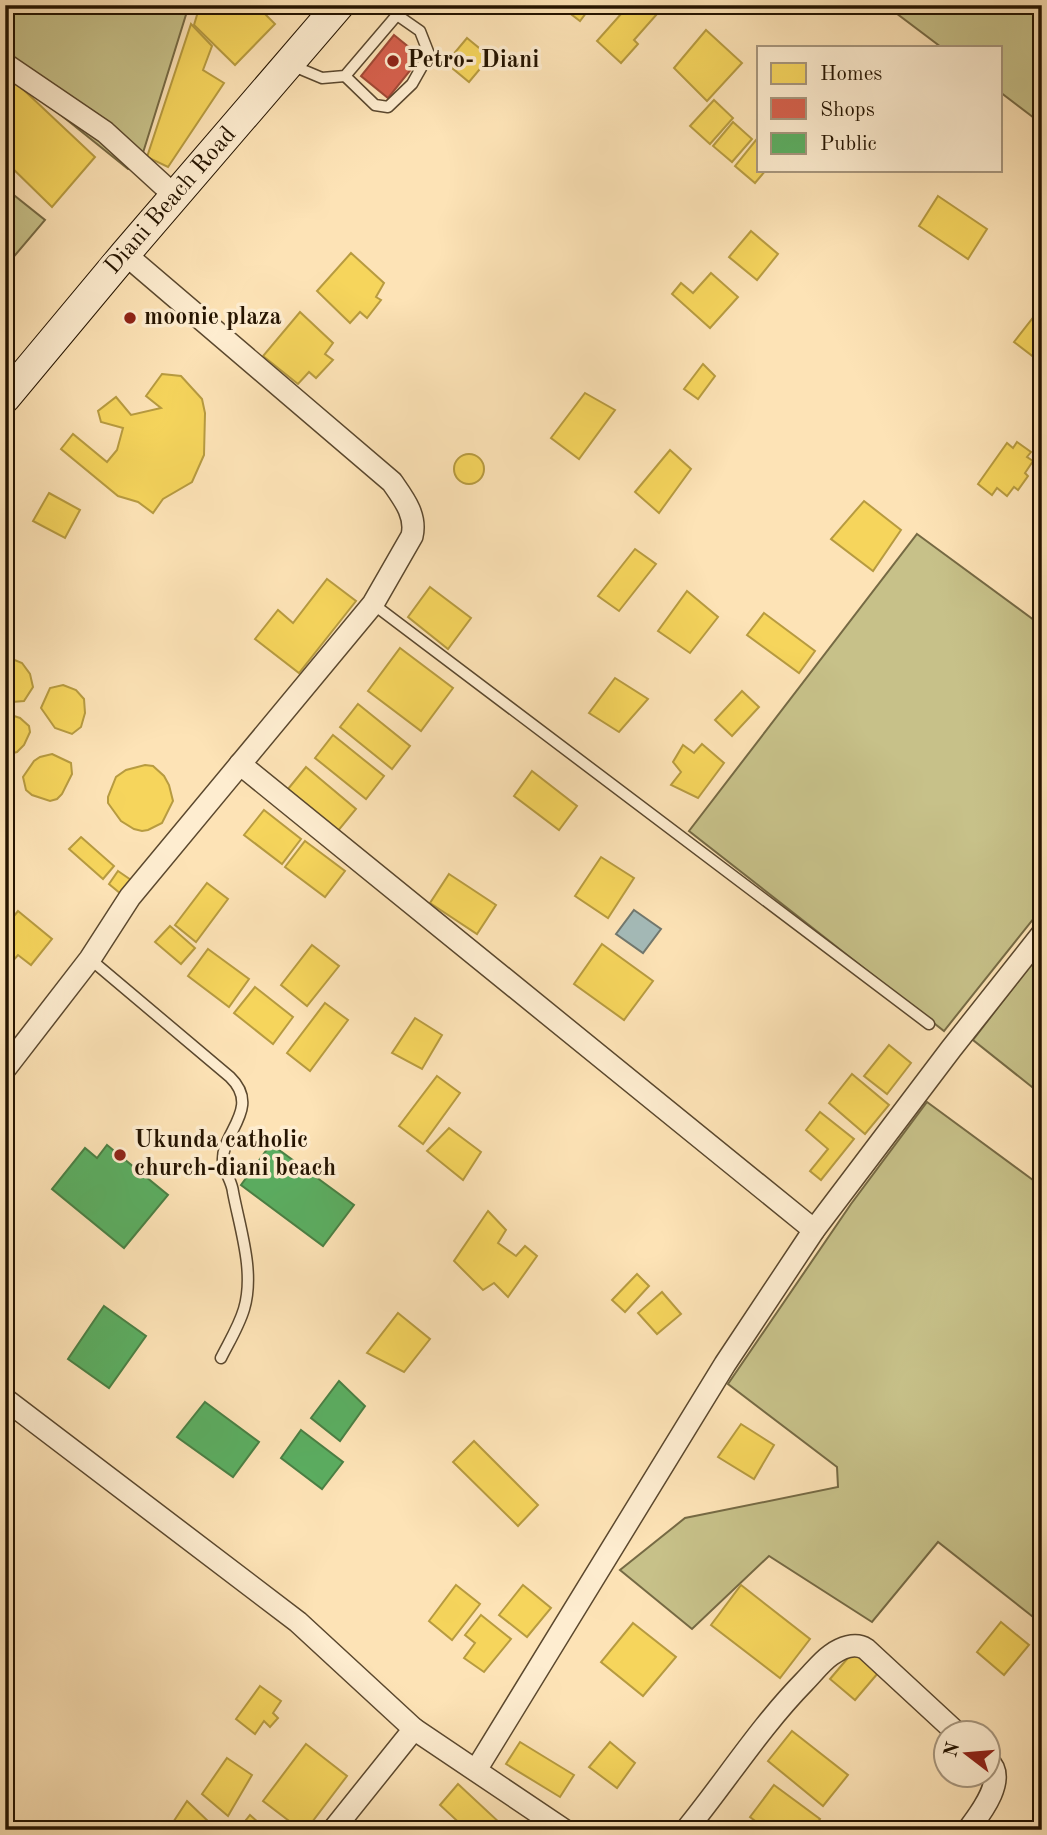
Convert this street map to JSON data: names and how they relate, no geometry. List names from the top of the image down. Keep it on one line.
{"streets":{"main road":["Diani Beach Road"]},"places":["Petro- Diani","moonie plaza","Ukunda catholic church-diani beach"],"legend":["Homes","Shops","Public"],"north":"left"}
